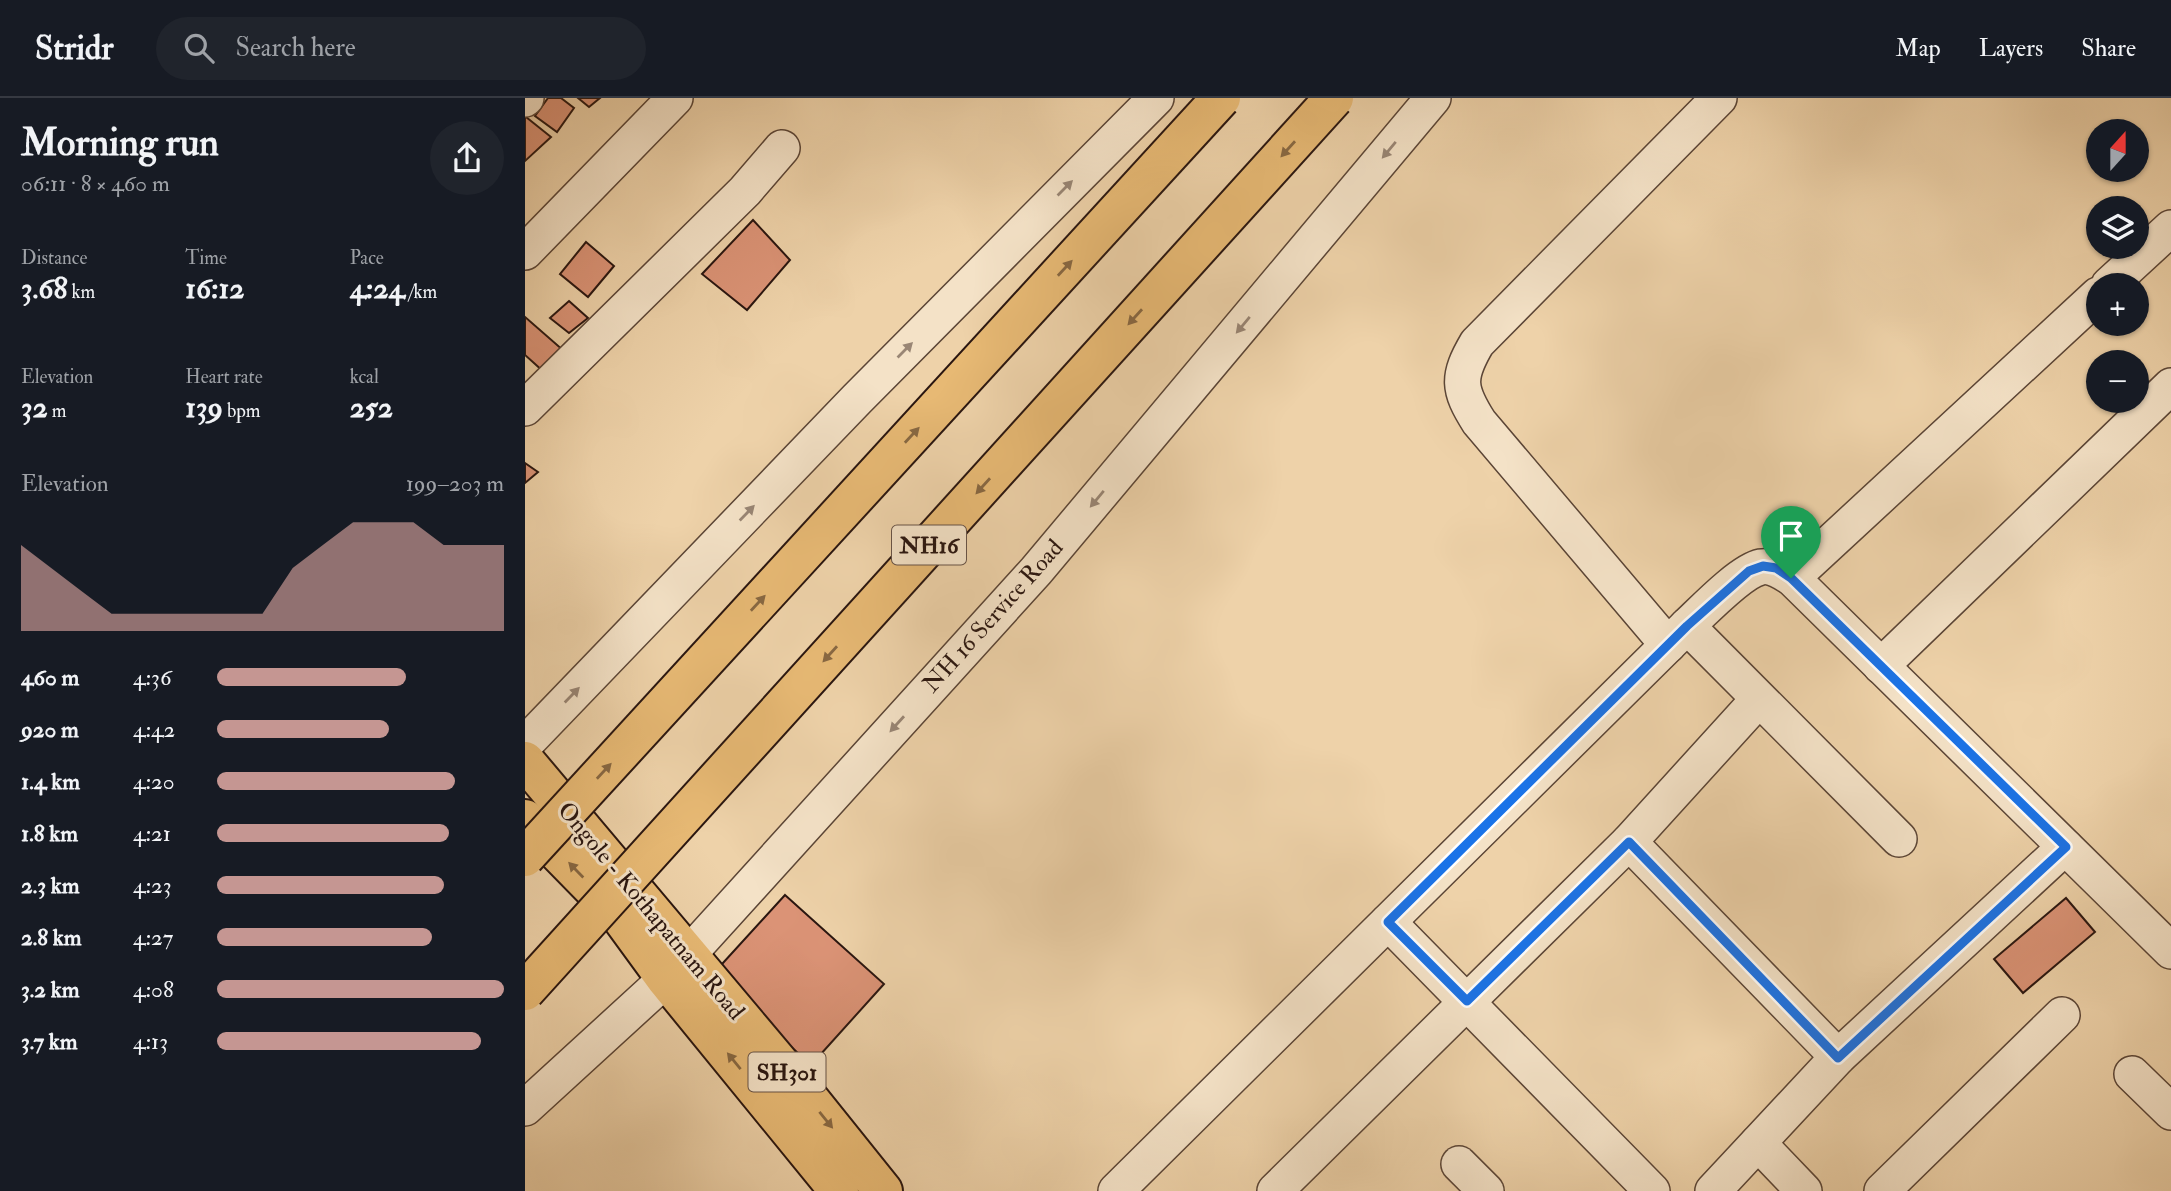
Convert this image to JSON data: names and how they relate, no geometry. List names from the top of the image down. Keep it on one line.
{"streets":{"main road":["NH16","Ongole - Kothapatnam Road","SH301"],"street":["NH 16 Service Road"]},"crossings":[["NH 16 Service Road","Ongole - Kothapatnam Road"]],"north":"top","page":{"header":"Stridr","search":"Search here","nav":["Map","Layers","Share"],"heading":["Morning run","06:11 · 8 × 460 m"],"map_buttons":["+","−"],"stats":[["Distance","3.68 km"],["Time","16:12"],["Pace","4:24 /km"],["Elevation","32 m"],["Heart rate","139 bpm"],["kcal","252"]],"chart":["Elevation","199–203 m"],"list":[{"name":"460 m","note":"4:36"},{"name":"920 m","note":"4:42"},{"name":"1.4 km","note":"4:20"},{"name":"1.8 km","note":"4:21"},{"name":"2.3 km","note":"4:23"},{"name":"2.8 km","note":"4:27"},{"name":"3.2 km","note":"4:08"},{"name":"3.7 km","note":"4:13"}]}}
